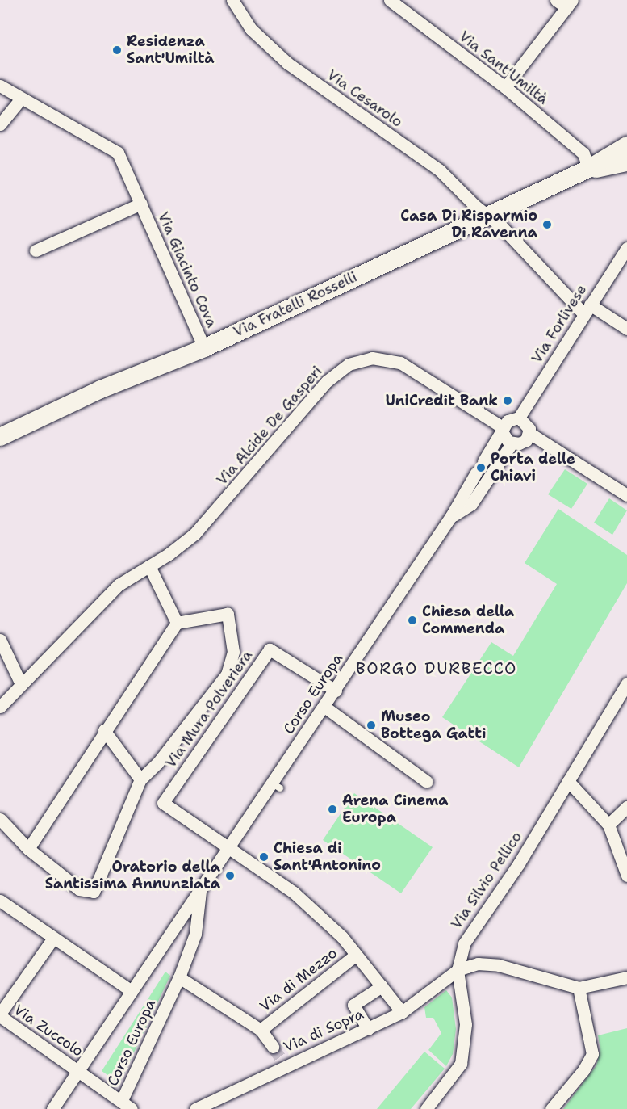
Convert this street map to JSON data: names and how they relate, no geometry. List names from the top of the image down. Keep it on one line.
{"streets":{"main road":["Via Fratelli Rosselli"],"street":["Via Sant'Umiltà","Via Cesarolo","Via Giacinto Cova","Via Forlivese","Via Alcide De Gasperi","Corso Europa","Via Mura Polveriera","Via Silvio Pellico","Via di Mezzo","Via Zuccolo","Via di Sopra"]},"crossings":[["Via Sant'Umiltà","Via Fratelli Rosselli"],["Via Cesarolo","Via Fratelli Rosselli"],["Via Cesarolo","Via Forlivese"],["Via Giacinto Cova","Via Fratelli Rosselli"],["Via Forlivese","Via Alcide De Gasperi"],["Via Forlivese","Corso Europa"],["Via Alcide De Gasperi","Corso Europa"],["Corso Europa","Via Mura Polveriera"],["Corso Europa","Via Zuccolo"],["Via Silvio Pellico","Via di Sopra"]],"districts":["BORGO DURBECCO"],"places":["Residenza Sant'Umiltà","Casa Di Risparmio Di Ravenna","UniCredit Bank","Porta delle Chiavi","Chiesa della Commenda","Museo Bottega Gatti","Arena Cinema Europa","Chiesa di Sant'Antonino","Oratorio della Santissima Annunziata"]}
